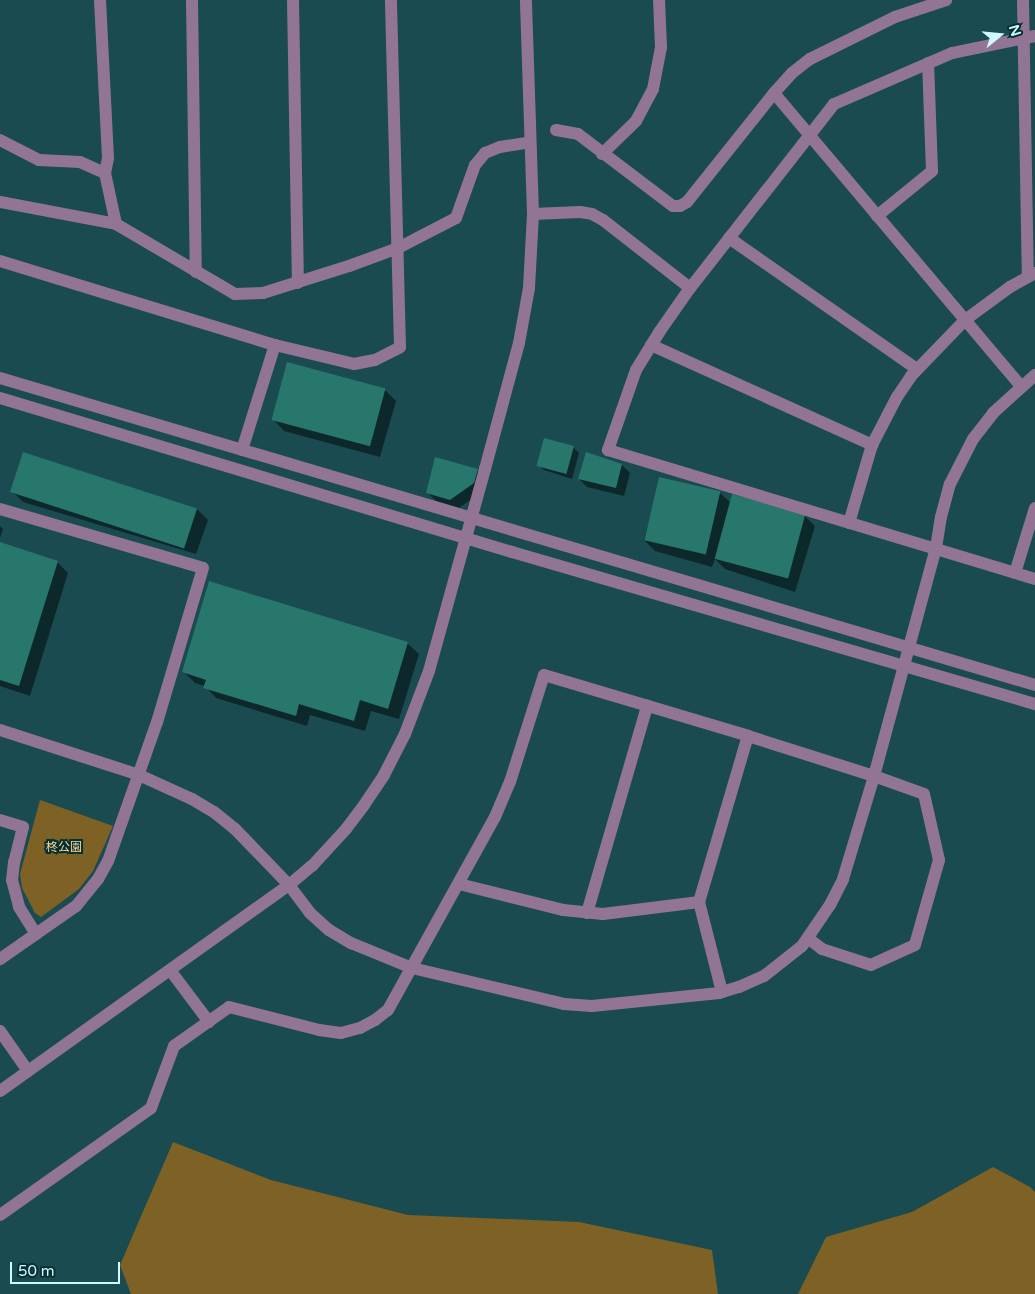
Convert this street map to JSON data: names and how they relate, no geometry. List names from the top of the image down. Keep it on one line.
{"parks":["柊公園"],"scale_bar":"50 m","north":"right"}
